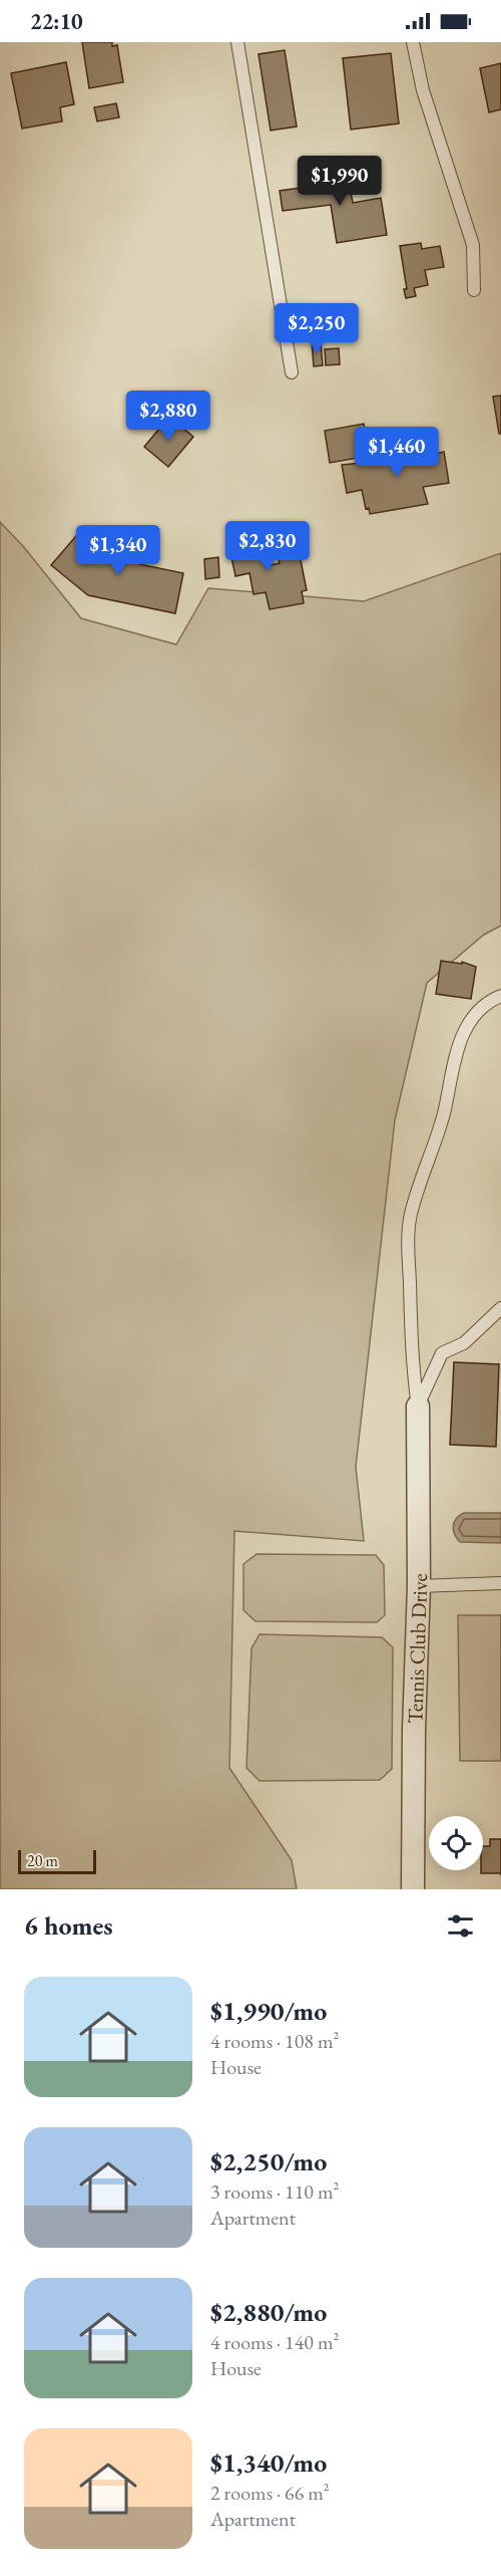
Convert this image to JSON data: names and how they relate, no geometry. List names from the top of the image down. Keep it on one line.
{"streets":{"street":["Tennis Club Drive"]},"scale_bar":"20 m","page":{"status":"22:10","price":["$1,990","$2,250","$2,880","$1,460","$2,830","$1,340"],"scale":"20 m","heading":"6 homes","list":[{"name":"$1,990/mo","note":"4 rooms · 108 m² · House"},{"name":"$2,250/mo","note":"3 rooms · 110 m² · Apartment"},{"name":"$2,880/mo","note":"4 rooms · 140 m² · House"},{"name":"$1,340/mo","note":"2 rooms · 66 m² · Apartment"}]}}
